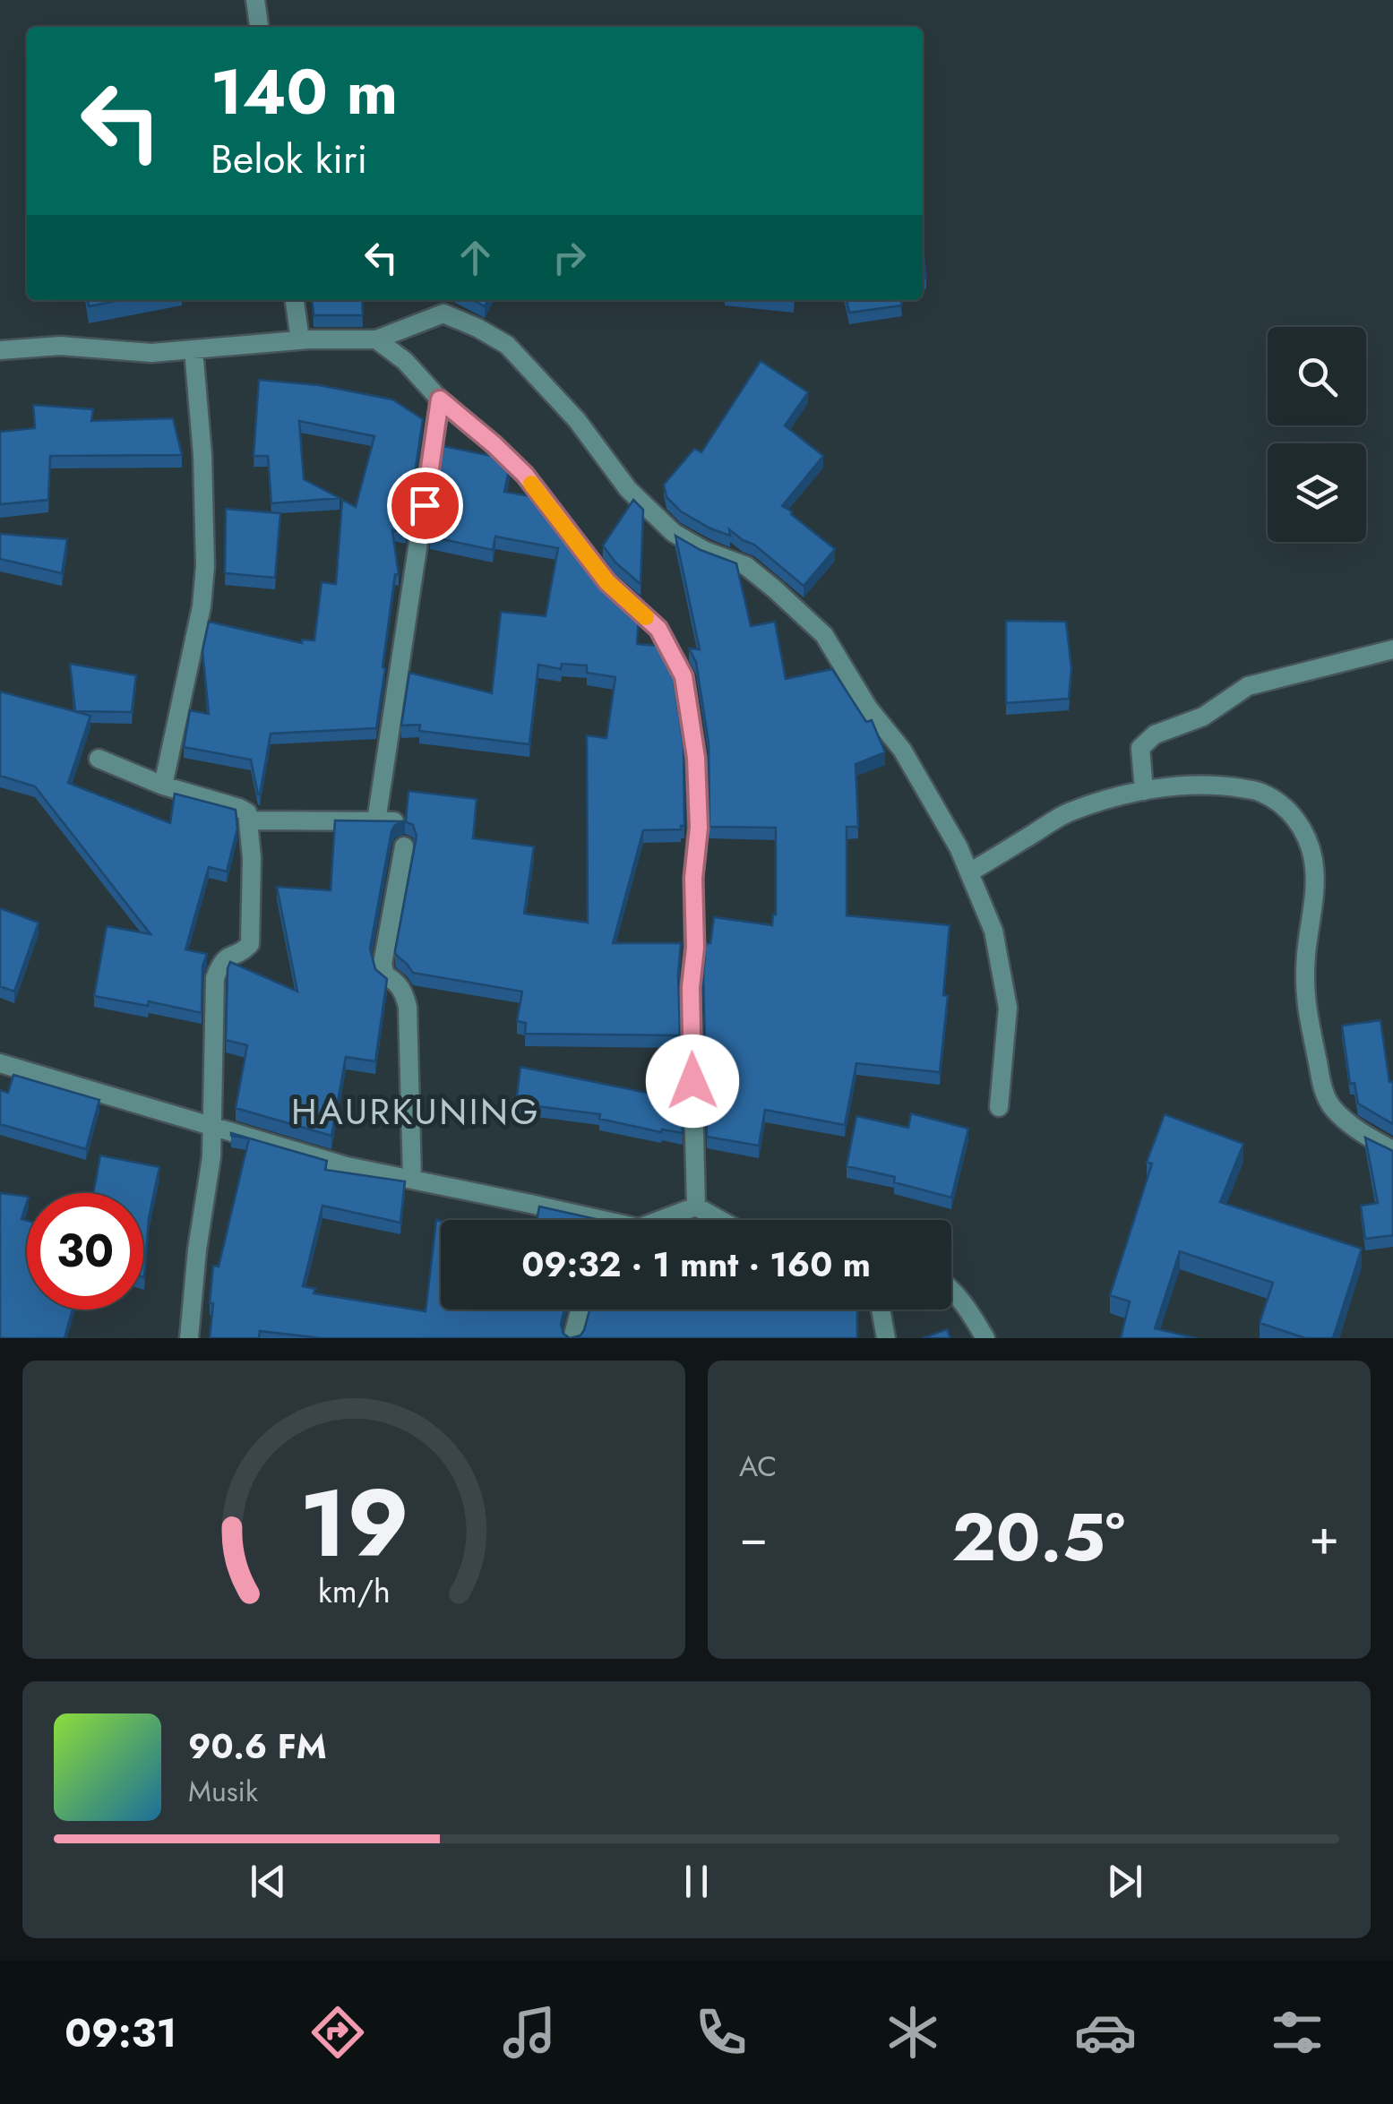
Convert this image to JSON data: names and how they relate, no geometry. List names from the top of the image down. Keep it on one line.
{"districts":["HAURKUNING"],"page":{"turn":["140 m","Belok kiri"],"limit":"30","trip":"09:32 · 1 mnt · 160 m","tile":"AC","heat":["−","20.5°","+"],"song":["90.6 FM","Musik"],"tabs":"09:31","gauge":["19","km/h"]}}
